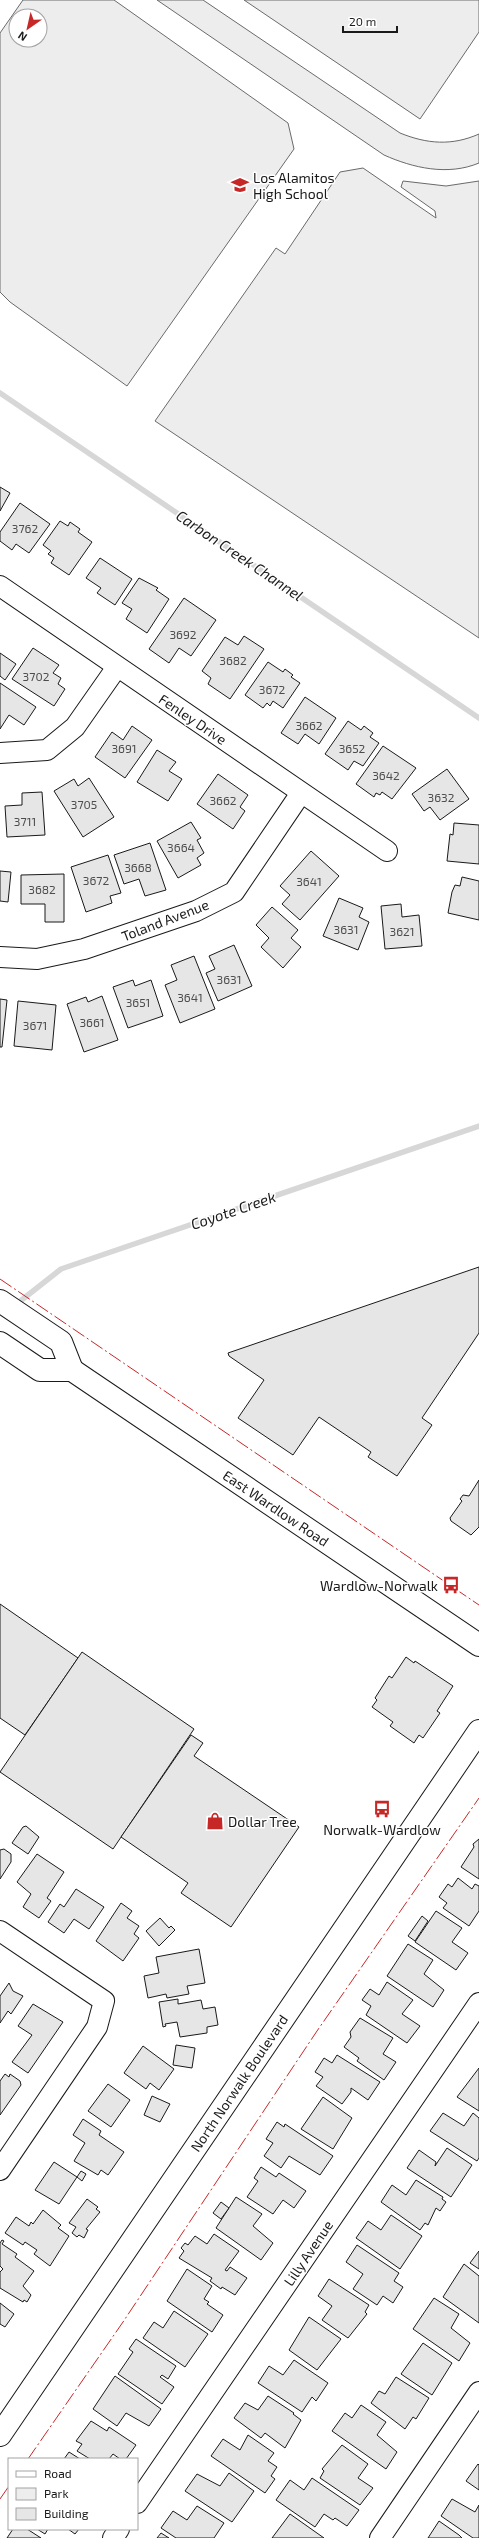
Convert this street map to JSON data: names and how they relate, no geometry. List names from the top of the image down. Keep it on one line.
{"streets":{"main road":["East Wardlow Road","North Norwalk Boulevard"],"street":["Fenley Drive","Toland Avenue","Lilly Avenue"]},"crossings":[["Fenley Drive","Toland Avenue"]],"water":["Carbon Creek Channel","Coyote Creek"],"places":{"school or university":["Los Alamitos High School"],"bus stop":["Wardlow-Norwalk","Norwalk-Wardlow"],"shop":["Dollar Tree"]},"house_numbers":["3762","3692","3682","3702","3672","3662","3691","3652","3642","3632","3662","3705","3711","3664","3668","3672","3641","3682","3631","3621","3631","3641","3651","3661","3671"],"legend":["Road","Park","Building"],"scale_bar":"20 m","north":"bottom left"}
